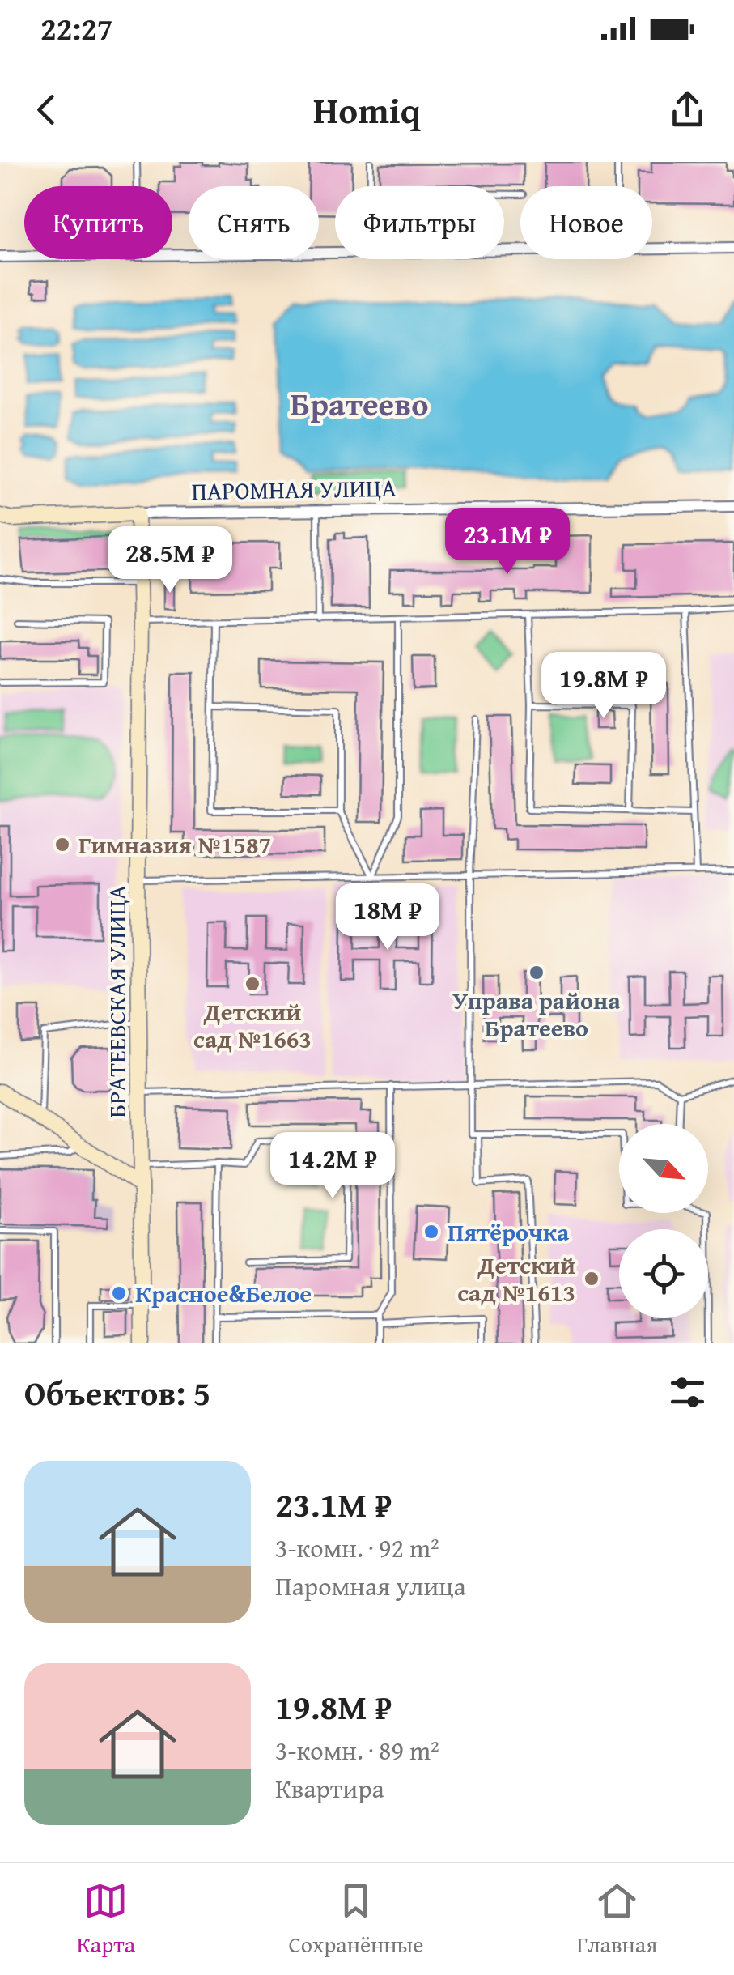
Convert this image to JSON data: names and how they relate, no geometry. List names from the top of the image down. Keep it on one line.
{"streets":{"street":["ПАРОМНАЯ УЛИЦА","БРАТЕЕВСКАЯ УЛИЦА"]},"crossings":[["ПАРОМНАЯ УЛИЦА","БРАТЕЕВСКАЯ УЛИЦА"]],"districts":["Братеево"],"places":["Гимназия №1587","Управа района Братеево","Детский сад №1663","Пятёрочка","Детский сад №1613","Красное&Белое"],"north":"bottom right","page":{"status":"22:27","header":"Homiq","chip":["Купить","Снять","Фильтры","Новое"],"price":["23.1M ₽","28.5M ₽","19.8M ₽","18M ₽","14.2M ₽"],"heading":"Объектов: 5","list":[{"name":"23.1M ₽","note":"3-комн. · 92 m² · Паромная улица"},{"name":"19.8M ₽","note":"3-комн. · 89 m² · Квартира"}],"tabs":["Карта","Сохранённые","Главная"]}}
